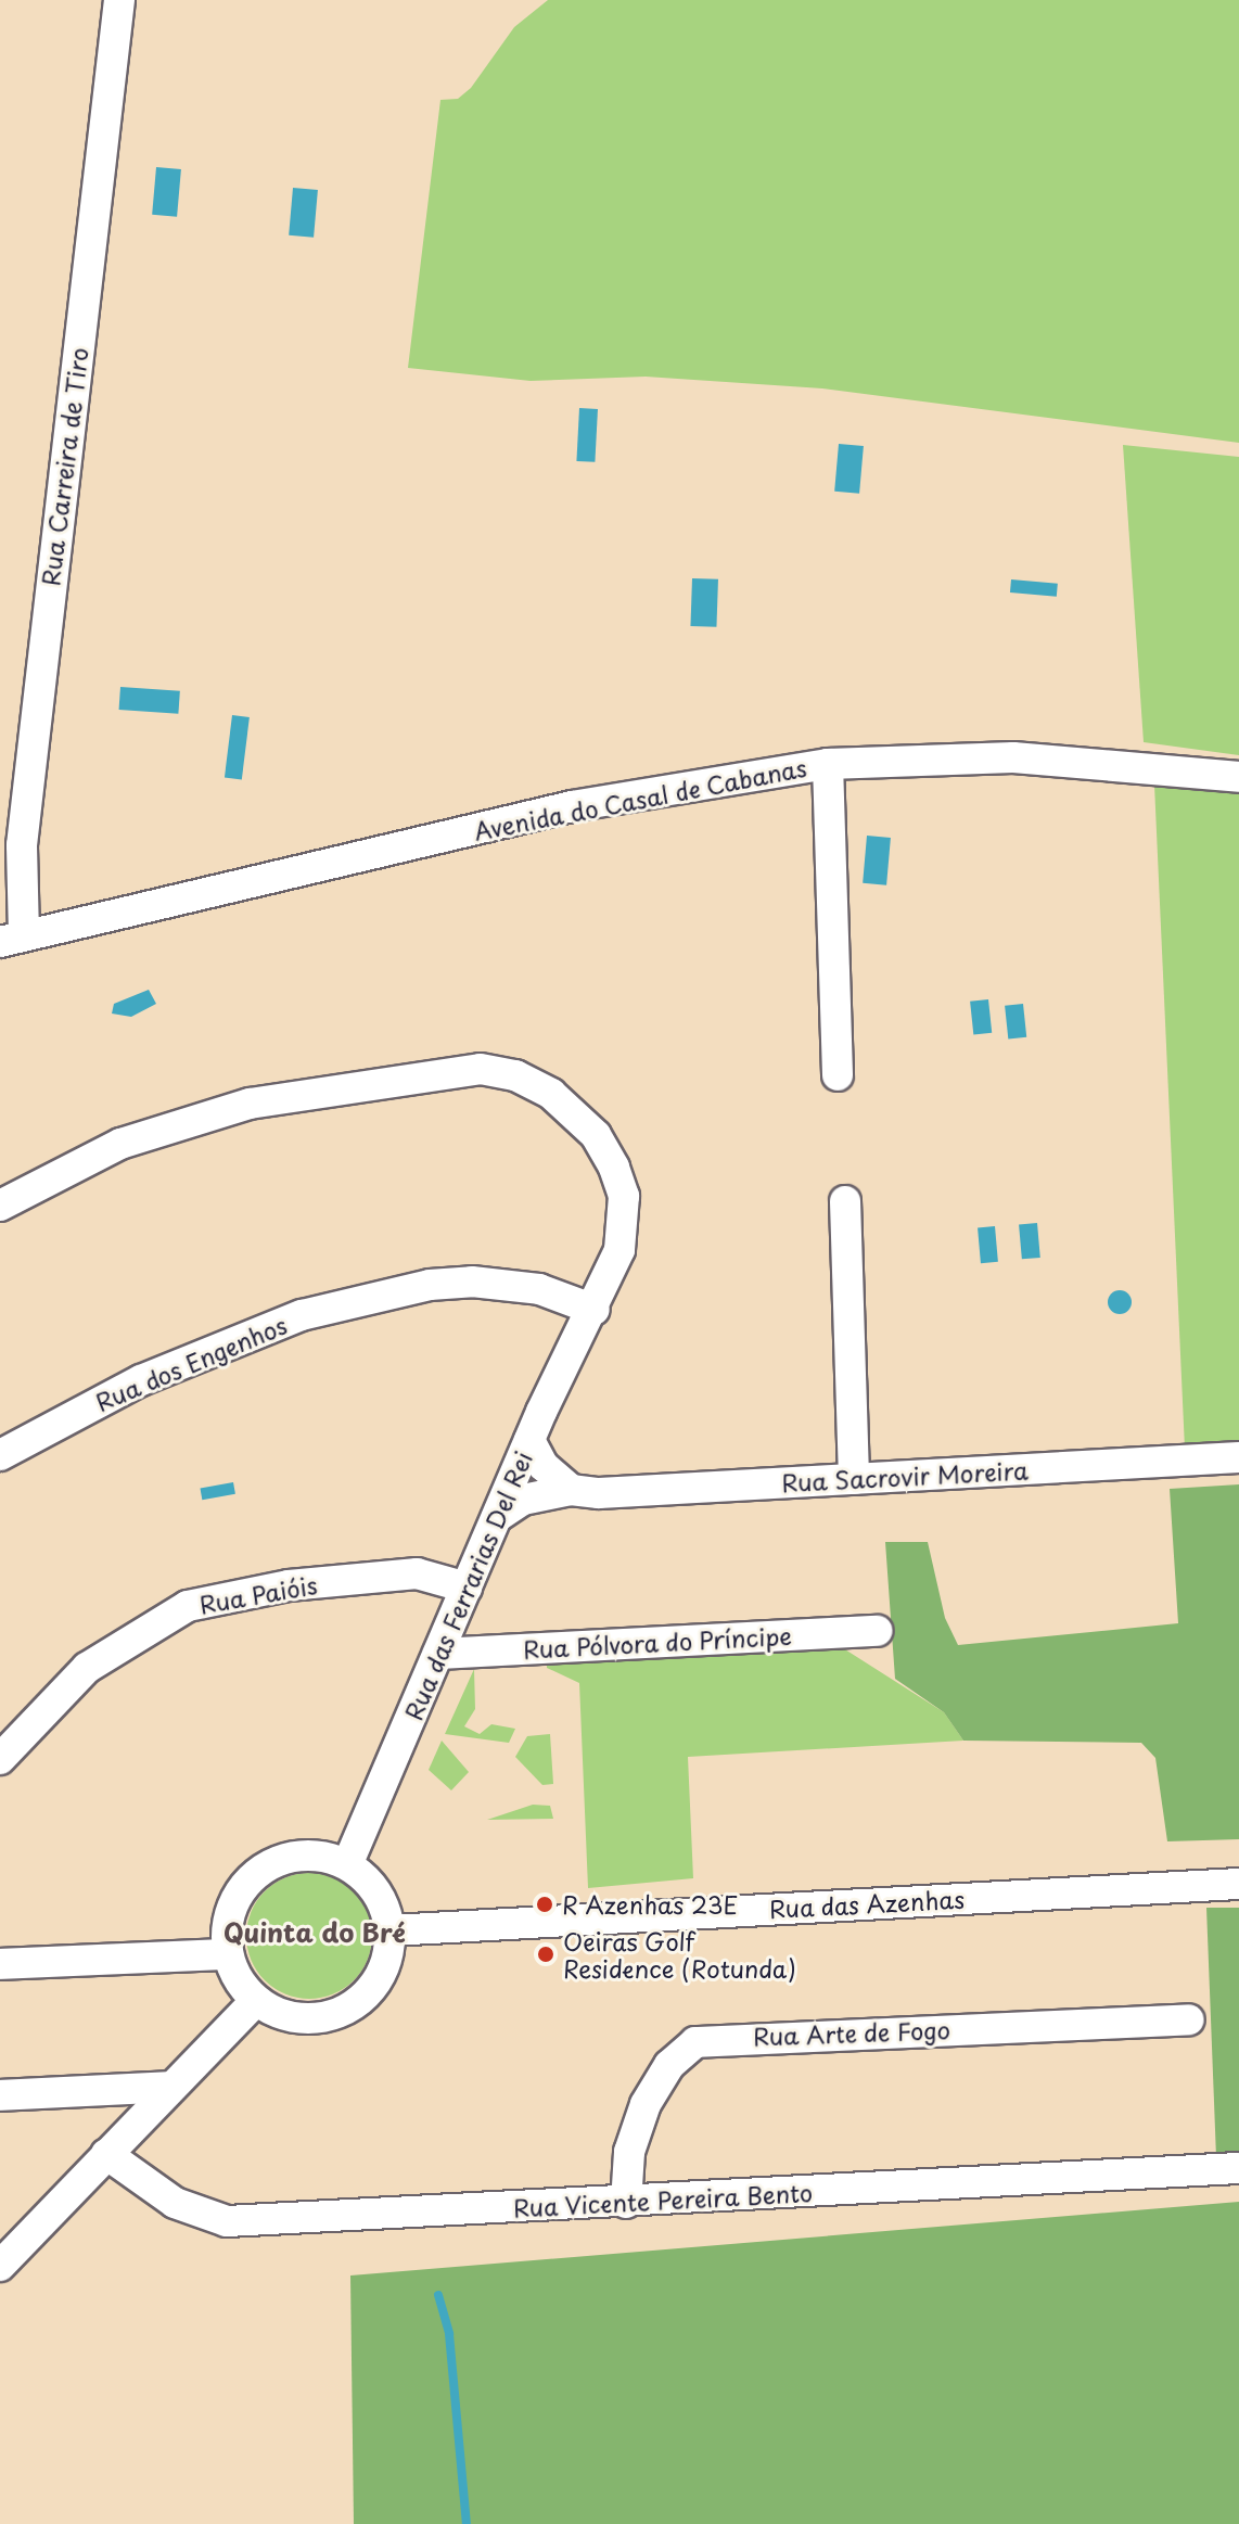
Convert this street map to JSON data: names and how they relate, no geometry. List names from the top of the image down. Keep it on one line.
{"streets":{"street":["Rua Carreira de Tiro","Avenida do Casal de Cabanas","Rua dos Engenhos","Rua Sacrovir Moreira","Rua das Ferrarias Del Rei","Rua Paióis","Rua Pólvora do Príncipe","Rua das Azenhas","Rua Arte de Fogo","Rua Vicente Pereira Bento"]},"crossings":[["Rua Carreira de Tiro","Avenida do Casal de Cabanas"],["Rua dos Engenhos","Rua das Ferrarias Del Rei"],["Rua Sacrovir Moreira","Rua das Ferrarias Del Rei"],["Rua das Ferrarias Del Rei","Rua Paióis"],["Rua das Ferrarias Del Rei","Rua Pólvora do Príncipe"],["Rua das Ferrarias Del Rei","Rua das Azenhas"],["Rua Arte de Fogo","Rua Vicente Pereira Bento"]],"districts":["Quinta do Bré"],"places":["R Azenhas 23E","Oeiras Golf Residence (Rotunda)"]}
